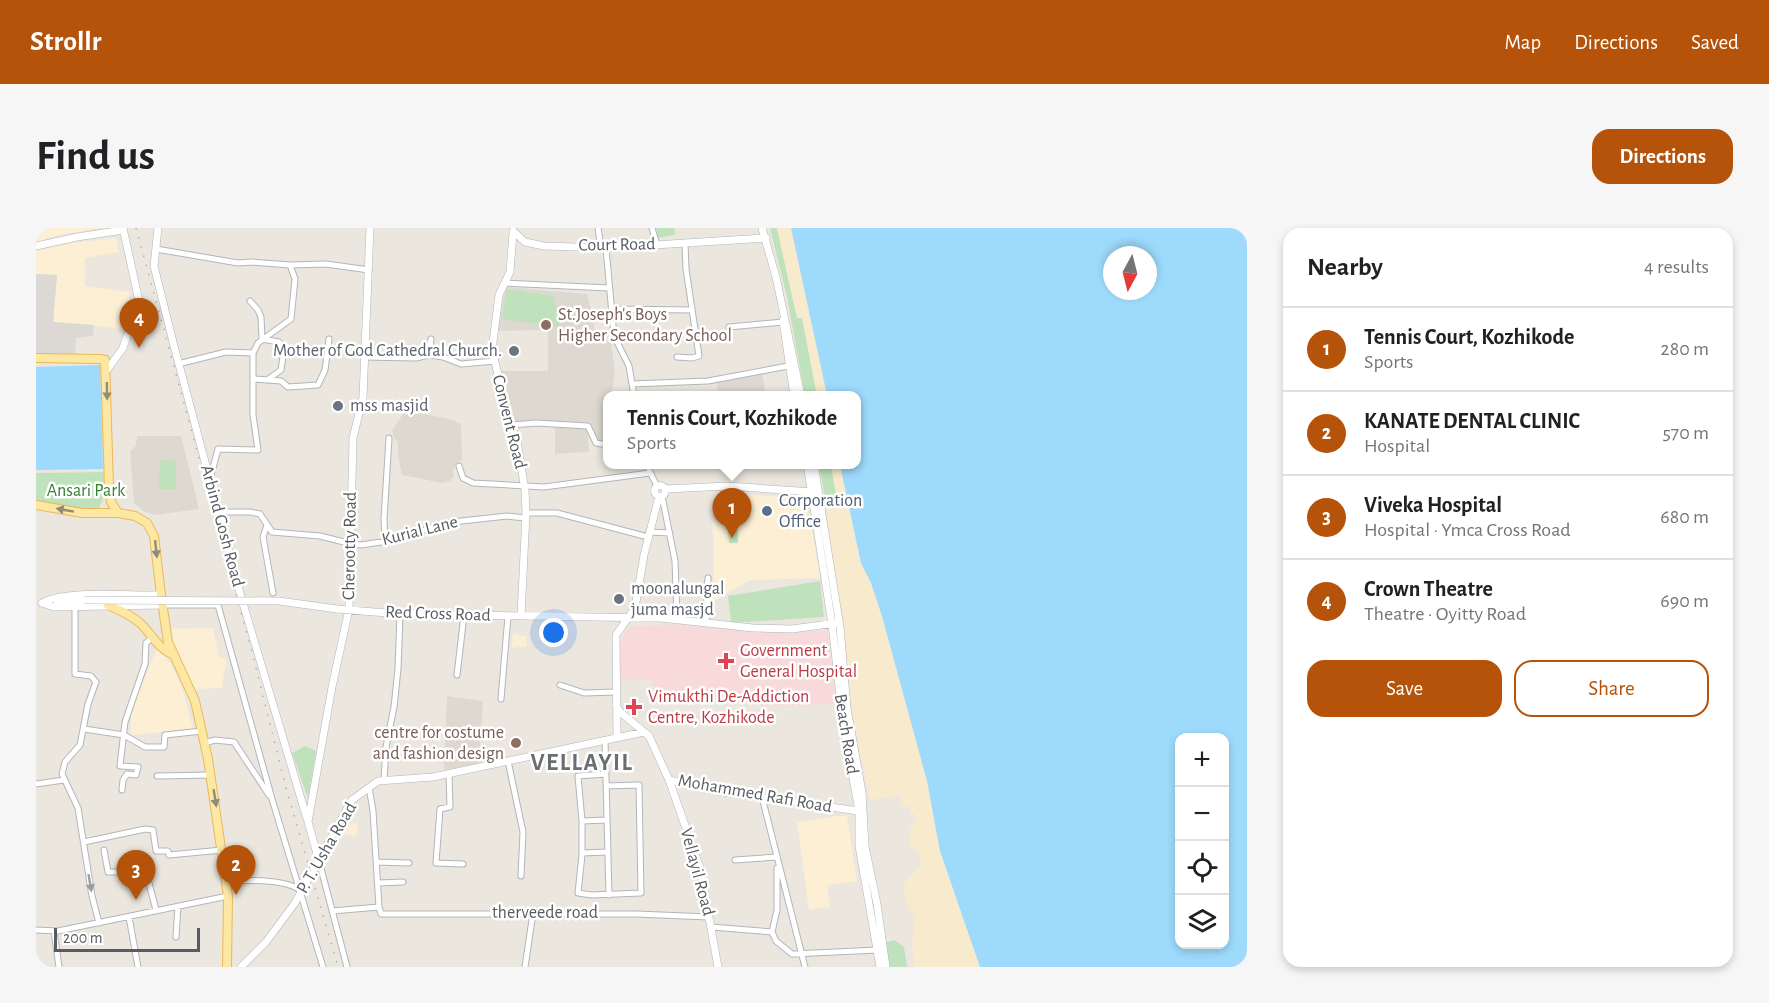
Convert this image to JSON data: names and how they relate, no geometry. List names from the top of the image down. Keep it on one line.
{"streets":{"street":["Court Road","Convent Road","Arbind Gosh Road","Kurial Lane","Cherootty Road","Red Cross Road","Beach Road","Mohammed Rafi Road","P. T. Usha Road","Vellayil Road","therveede road"]},"crossings":[["Court Road","Convent Road"],["Convent Road","Kurial Lane"],["Convent Road","Red Cross Road"],["Arbind Gosh Road","Kurial Lane"],["Arbind Gosh Road","Cherootty Road"],["Kurial Lane","Cherootty Road"],["Cherootty Road","Red Cross Road"],["Cherootty Road","P. T. Usha Road"],["Red Cross Road","Beach Road"],["Beach Road","Mohammed Rafi Road"],["Mohammed Rafi Road","P. T. Usha Road"],["Mohammed Rafi Road","Vellayil Road"],["Vellayil Road","therveede road"]],"districts":["VELLAYIL"],"parks":["Ansari Park"],"places":{"other":["St.Joseph's Boys Higher Secondary School","Mother of God Cathedral Church.","mss masjid","Corporation Office","moonalungal juma masjd","centre for costume and fashion design"],"health":["Government General Hospital","Vimukthi De-Addiction Centre, Kozhikode"]},"scale_bar":"200 m","north":"bottom","page":{"header":"Strollr","nav":["Map","Directions","Saved"],"buttons":["Directions",["Save","Share"]],"title":"Find us","heading":["Nearby","4 results"],"pins":["4","1","2","3"],"list":[{"mark":"1","name":"Tennis Court, Kozhikode","note":"Sports","value":"280 m"},{"mark":"2","name":"KANATE DENTAL CLINIC","note":"Hospital","value":"570 m"},{"mark":"3","name":"Viveka Hospital","note":"Hospital · Ymca Cross Road","value":"680 m"},{"mark":"4","name":"Crown Theatre","note":"Theatre · Oyitty Road","value":"690 m"}],"popup":["Tennis Court, Kozhikode","Sports"],"map_buttons":["+","−"],"scale":"200 m"}}
